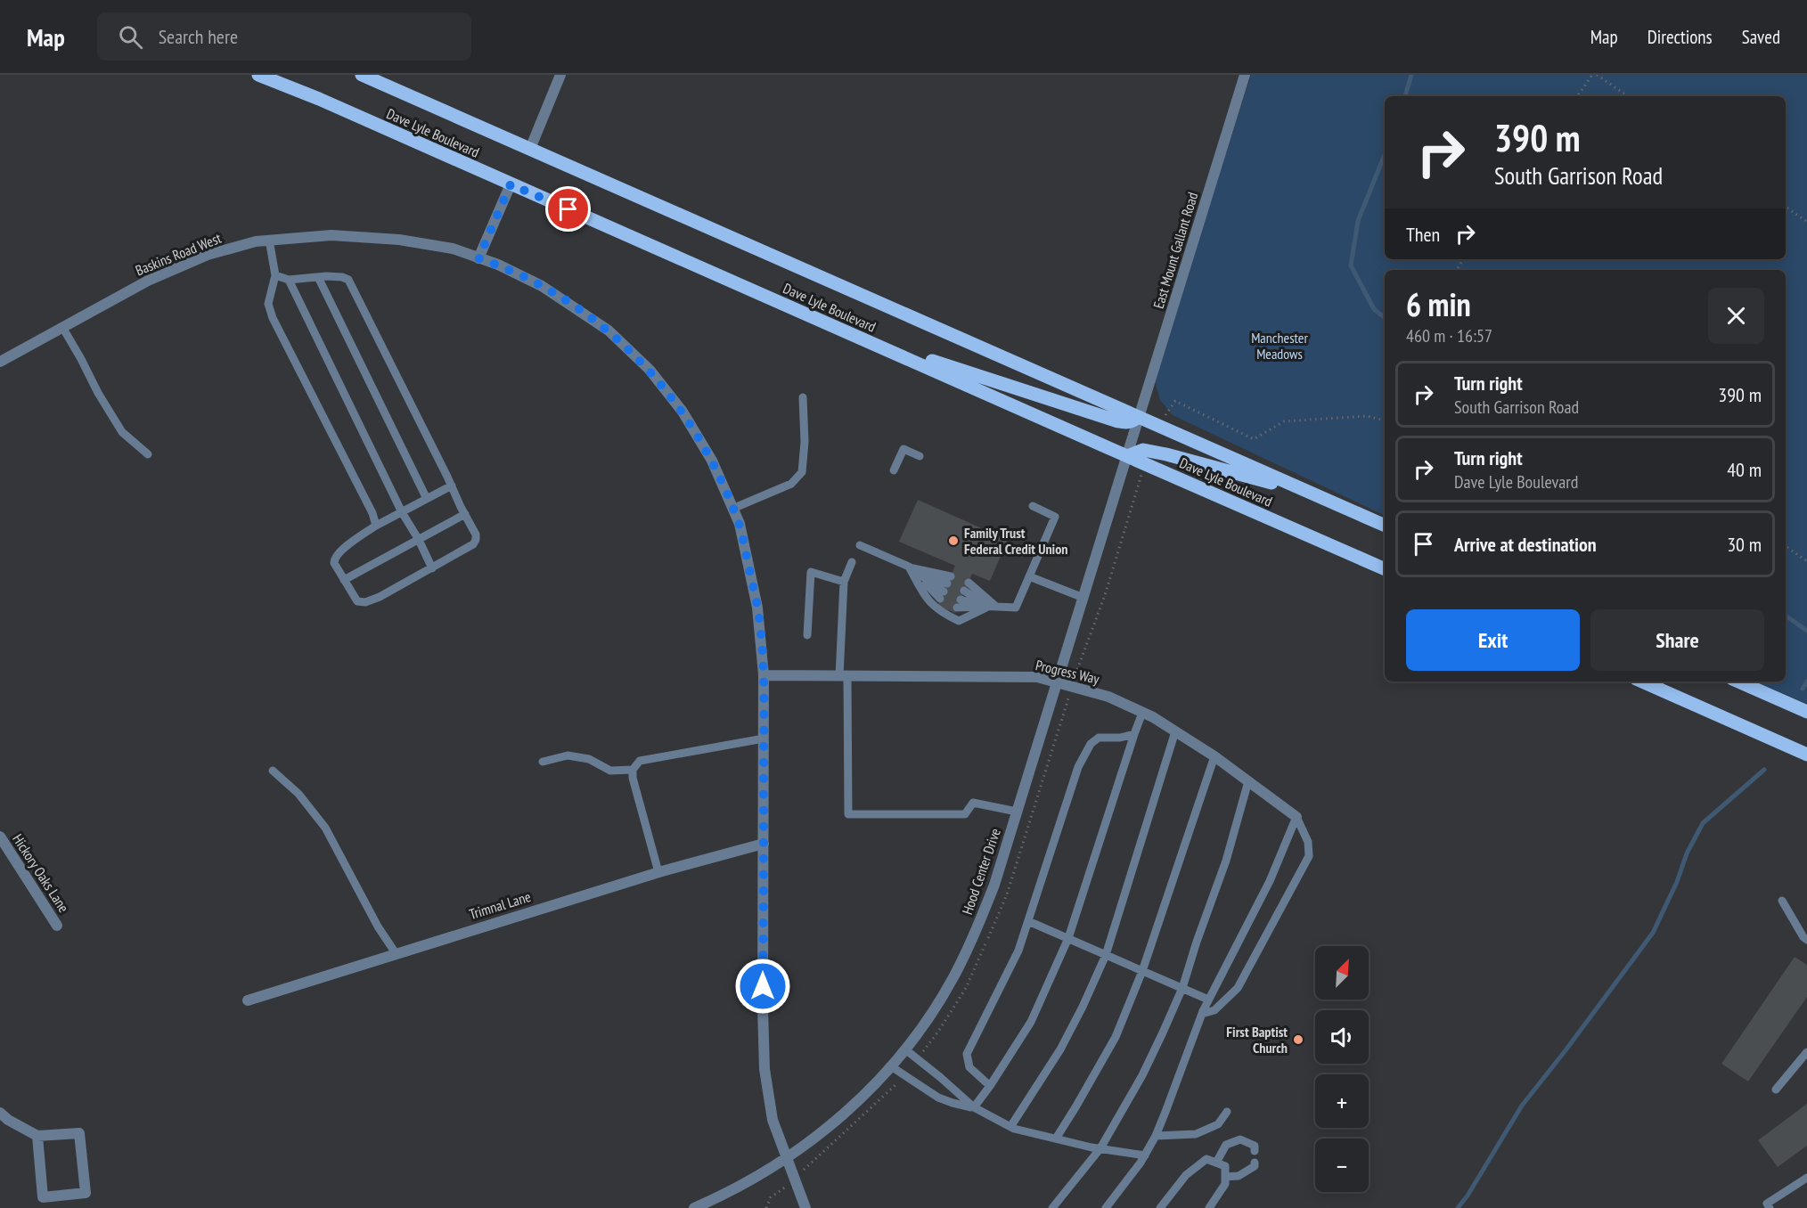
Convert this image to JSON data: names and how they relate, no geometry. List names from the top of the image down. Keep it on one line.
{"streets":{"main road":["Dave Lyle Boulevard"],"street":["East Mount Gallant Road","Baskins Road West","Progress Way","Hood Center Drive","Hickory Oaks Lane","Trimnal Lane"]},"crossings":[["Dave Lyle Boulevard","East Mount Gallant Road"],["Dave Lyle Boulevard","Hood Center Drive"],["East Mount Gallant Road","Hood Center Drive"],["Baskins Road West","Progress Way"],["Baskins Road West","Hood Center Drive"],["Baskins Road West","Trimnal Lane"],["Progress Way","Hood Center Drive"]],"parks":["Manchester Meadows"],"places":["Family Trust Federal Credit Union","First Baptist Church"],"north":"top right","page":{"header":"Map","search":"Search here","nav":["Map","Directions","Saved"],"turn":["390 m","South Garrison Road"],"then":"Then","heading":["6 min","460 m · 16:57"],"list":[{"name":"Turn right","note":"South Garrison Road","value":"390 m"},{"name":"Turn right","note":"Dave Lyle Boulevard","value":"40 m"},{"name":"Arrive at destination","value":"30 m"}],"buttons":["Exit","Share"],"map_buttons":["+","−"]}}
